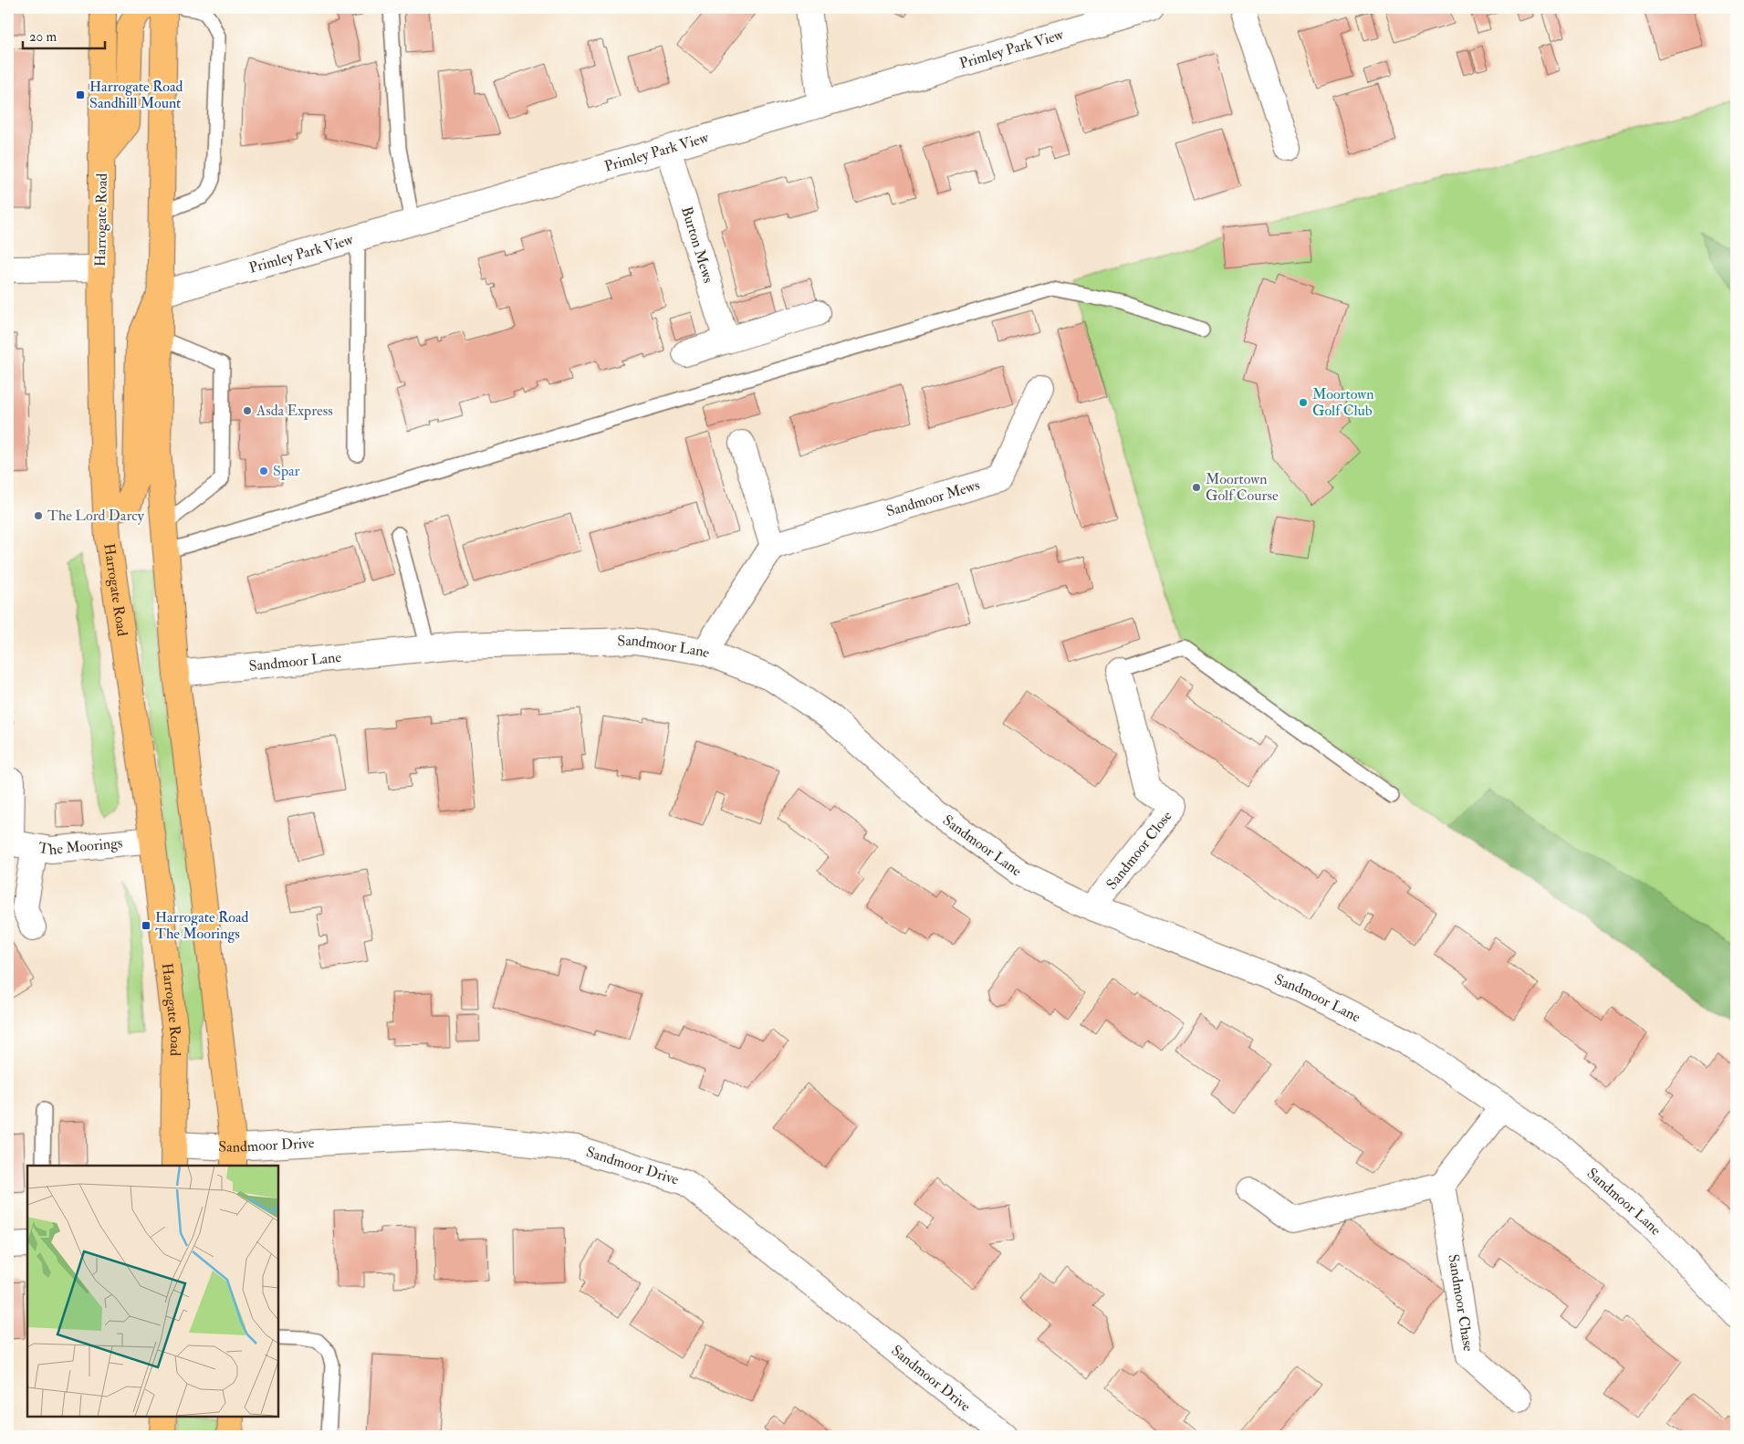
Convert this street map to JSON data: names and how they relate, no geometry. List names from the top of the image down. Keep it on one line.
{"streets":{"highway":["Harrogate Road"],"street":["Primley Park View","Burton Mews","Sandmoor Mews","Sandmoor Lane","The Moorings","Sandmoor Close","Sandmoor Drive","Sandmoor Chase"]},"crossings":[["Primley Park View","Burton Mews"],["Harrogate Road","The Moorings"],["Harrogate Road","Sandmoor Drive"],["Sandmoor Lane","Sandmoor Close"]],"places":{"transit":["Harrogate Road Sandhill Mount","Harrogate Road The Moorings"],"other":["Moortown Golf Club","Asda Express","Spar","Moortown Golf Course","The Lord Darcy"]},"scale_bar":"20 m"}
